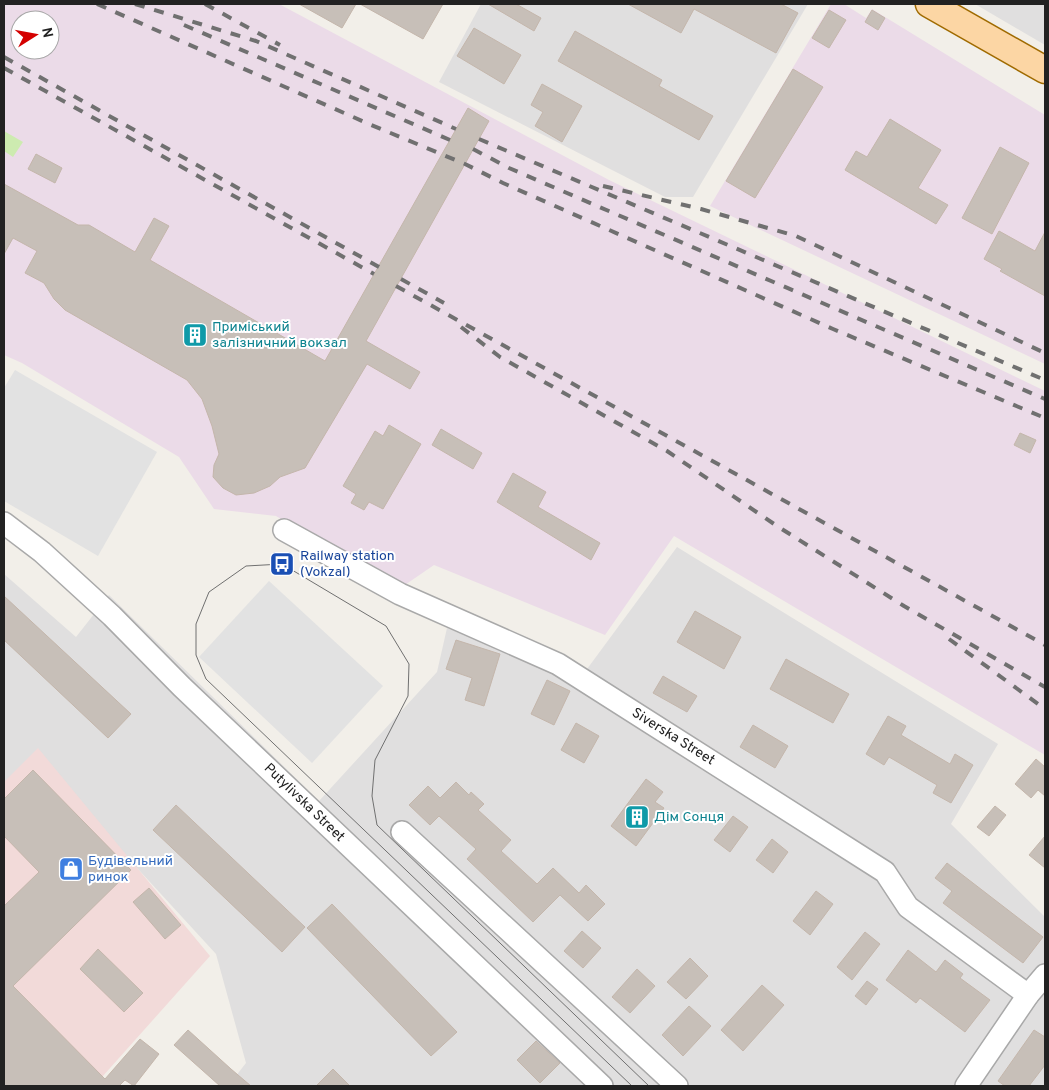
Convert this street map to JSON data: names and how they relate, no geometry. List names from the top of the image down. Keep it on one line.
{"streets":{"street":["Siverska Street","Putylivska Street"]},"places":{"building":["Приміський залізничний вокзал","Дім Сонця"],"bus stop":["Railway station (Vokzal)"],"shop":["Будівельний ринок"]},"north":"right"}
